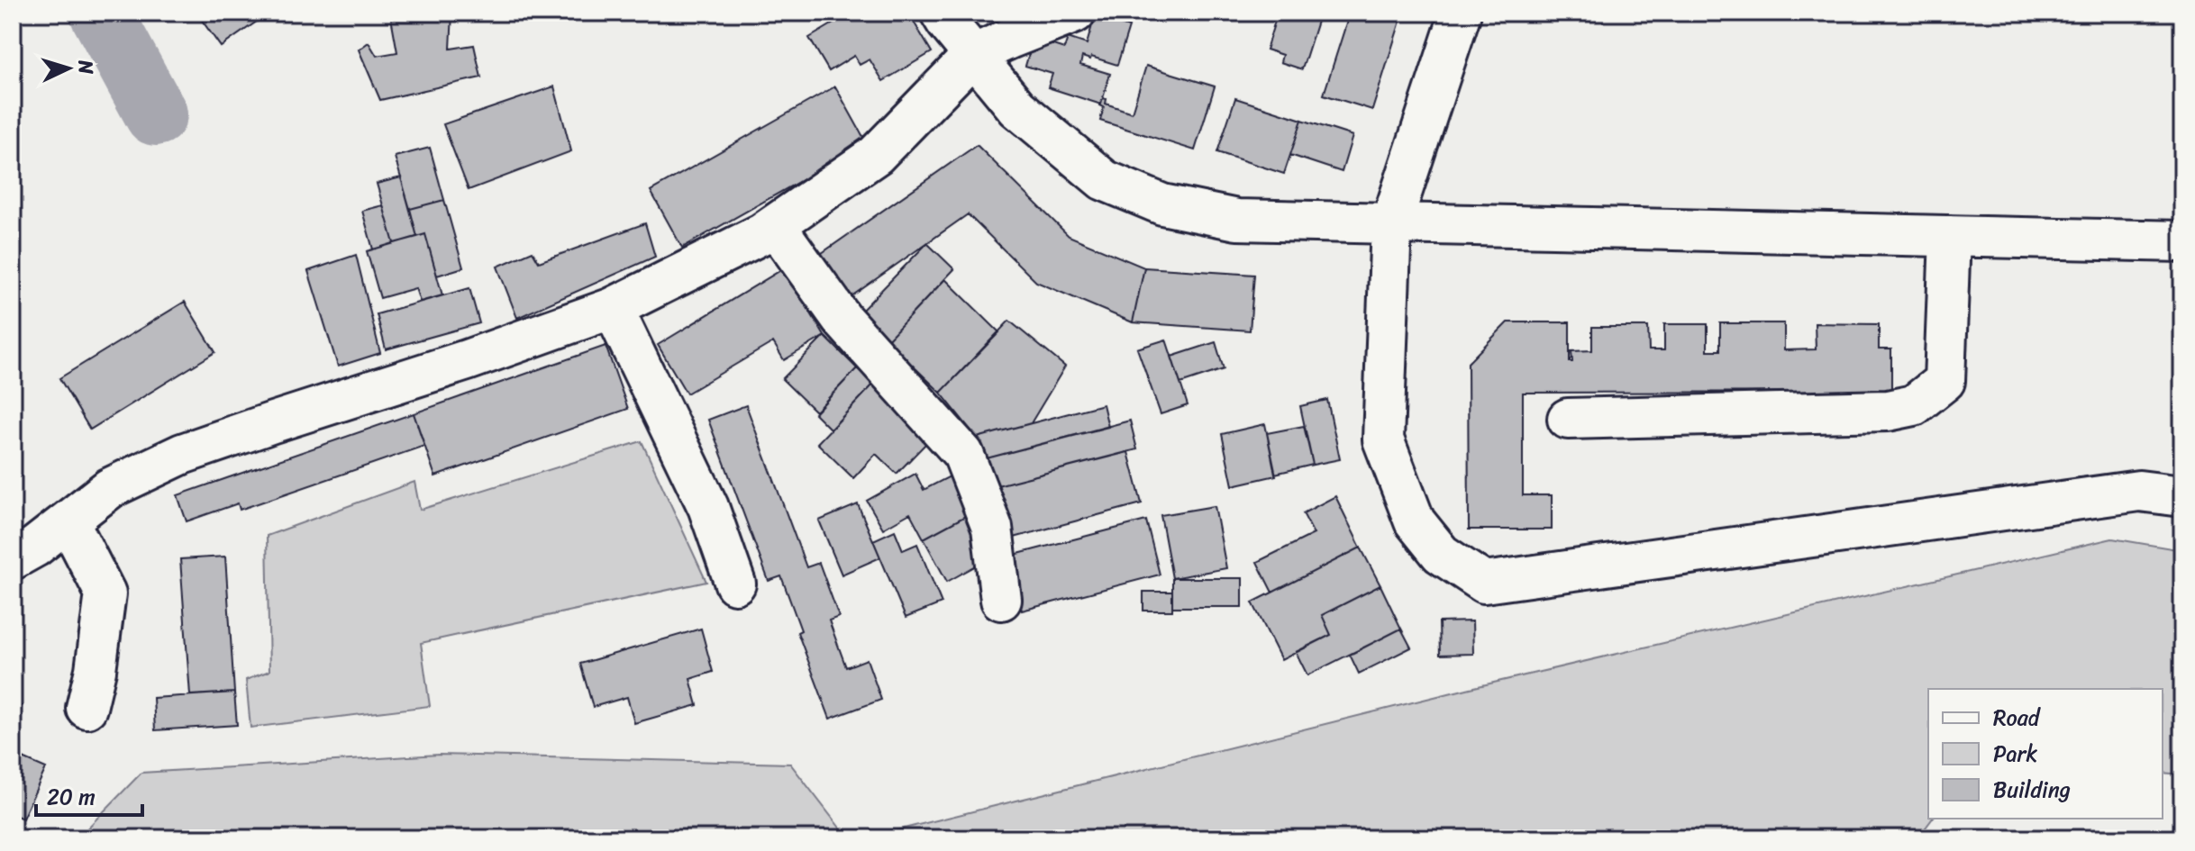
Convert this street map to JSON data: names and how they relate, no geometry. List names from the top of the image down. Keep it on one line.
{"legend":["Road","Park","Building"],"scale_bar":"20 m","north":"right"}
